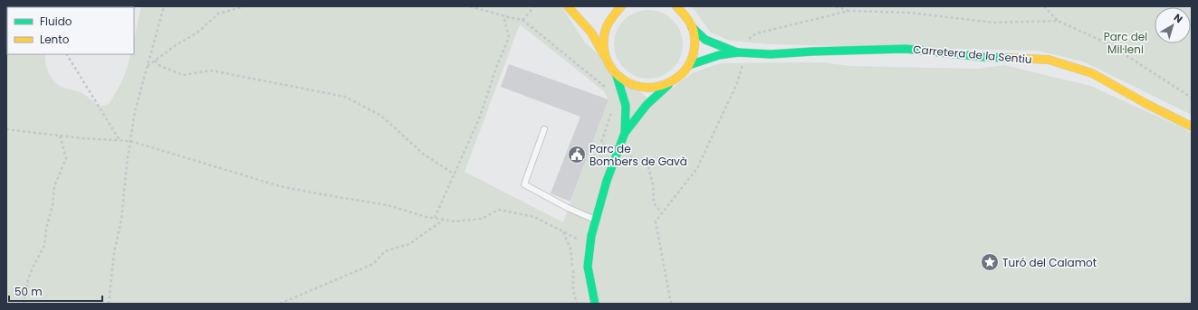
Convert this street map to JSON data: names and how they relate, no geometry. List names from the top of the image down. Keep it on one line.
{"streets":{"street":["Carretera de la Sentiu"]},"parks":["Parc del Mil·leni"],"places":{"public building":["Parc de Bombers de Gavà"],"place":["Turó del Calamot"]},"legend":["Fluido","Lento"],"scale_bar":"50 m","north":"top right"}
